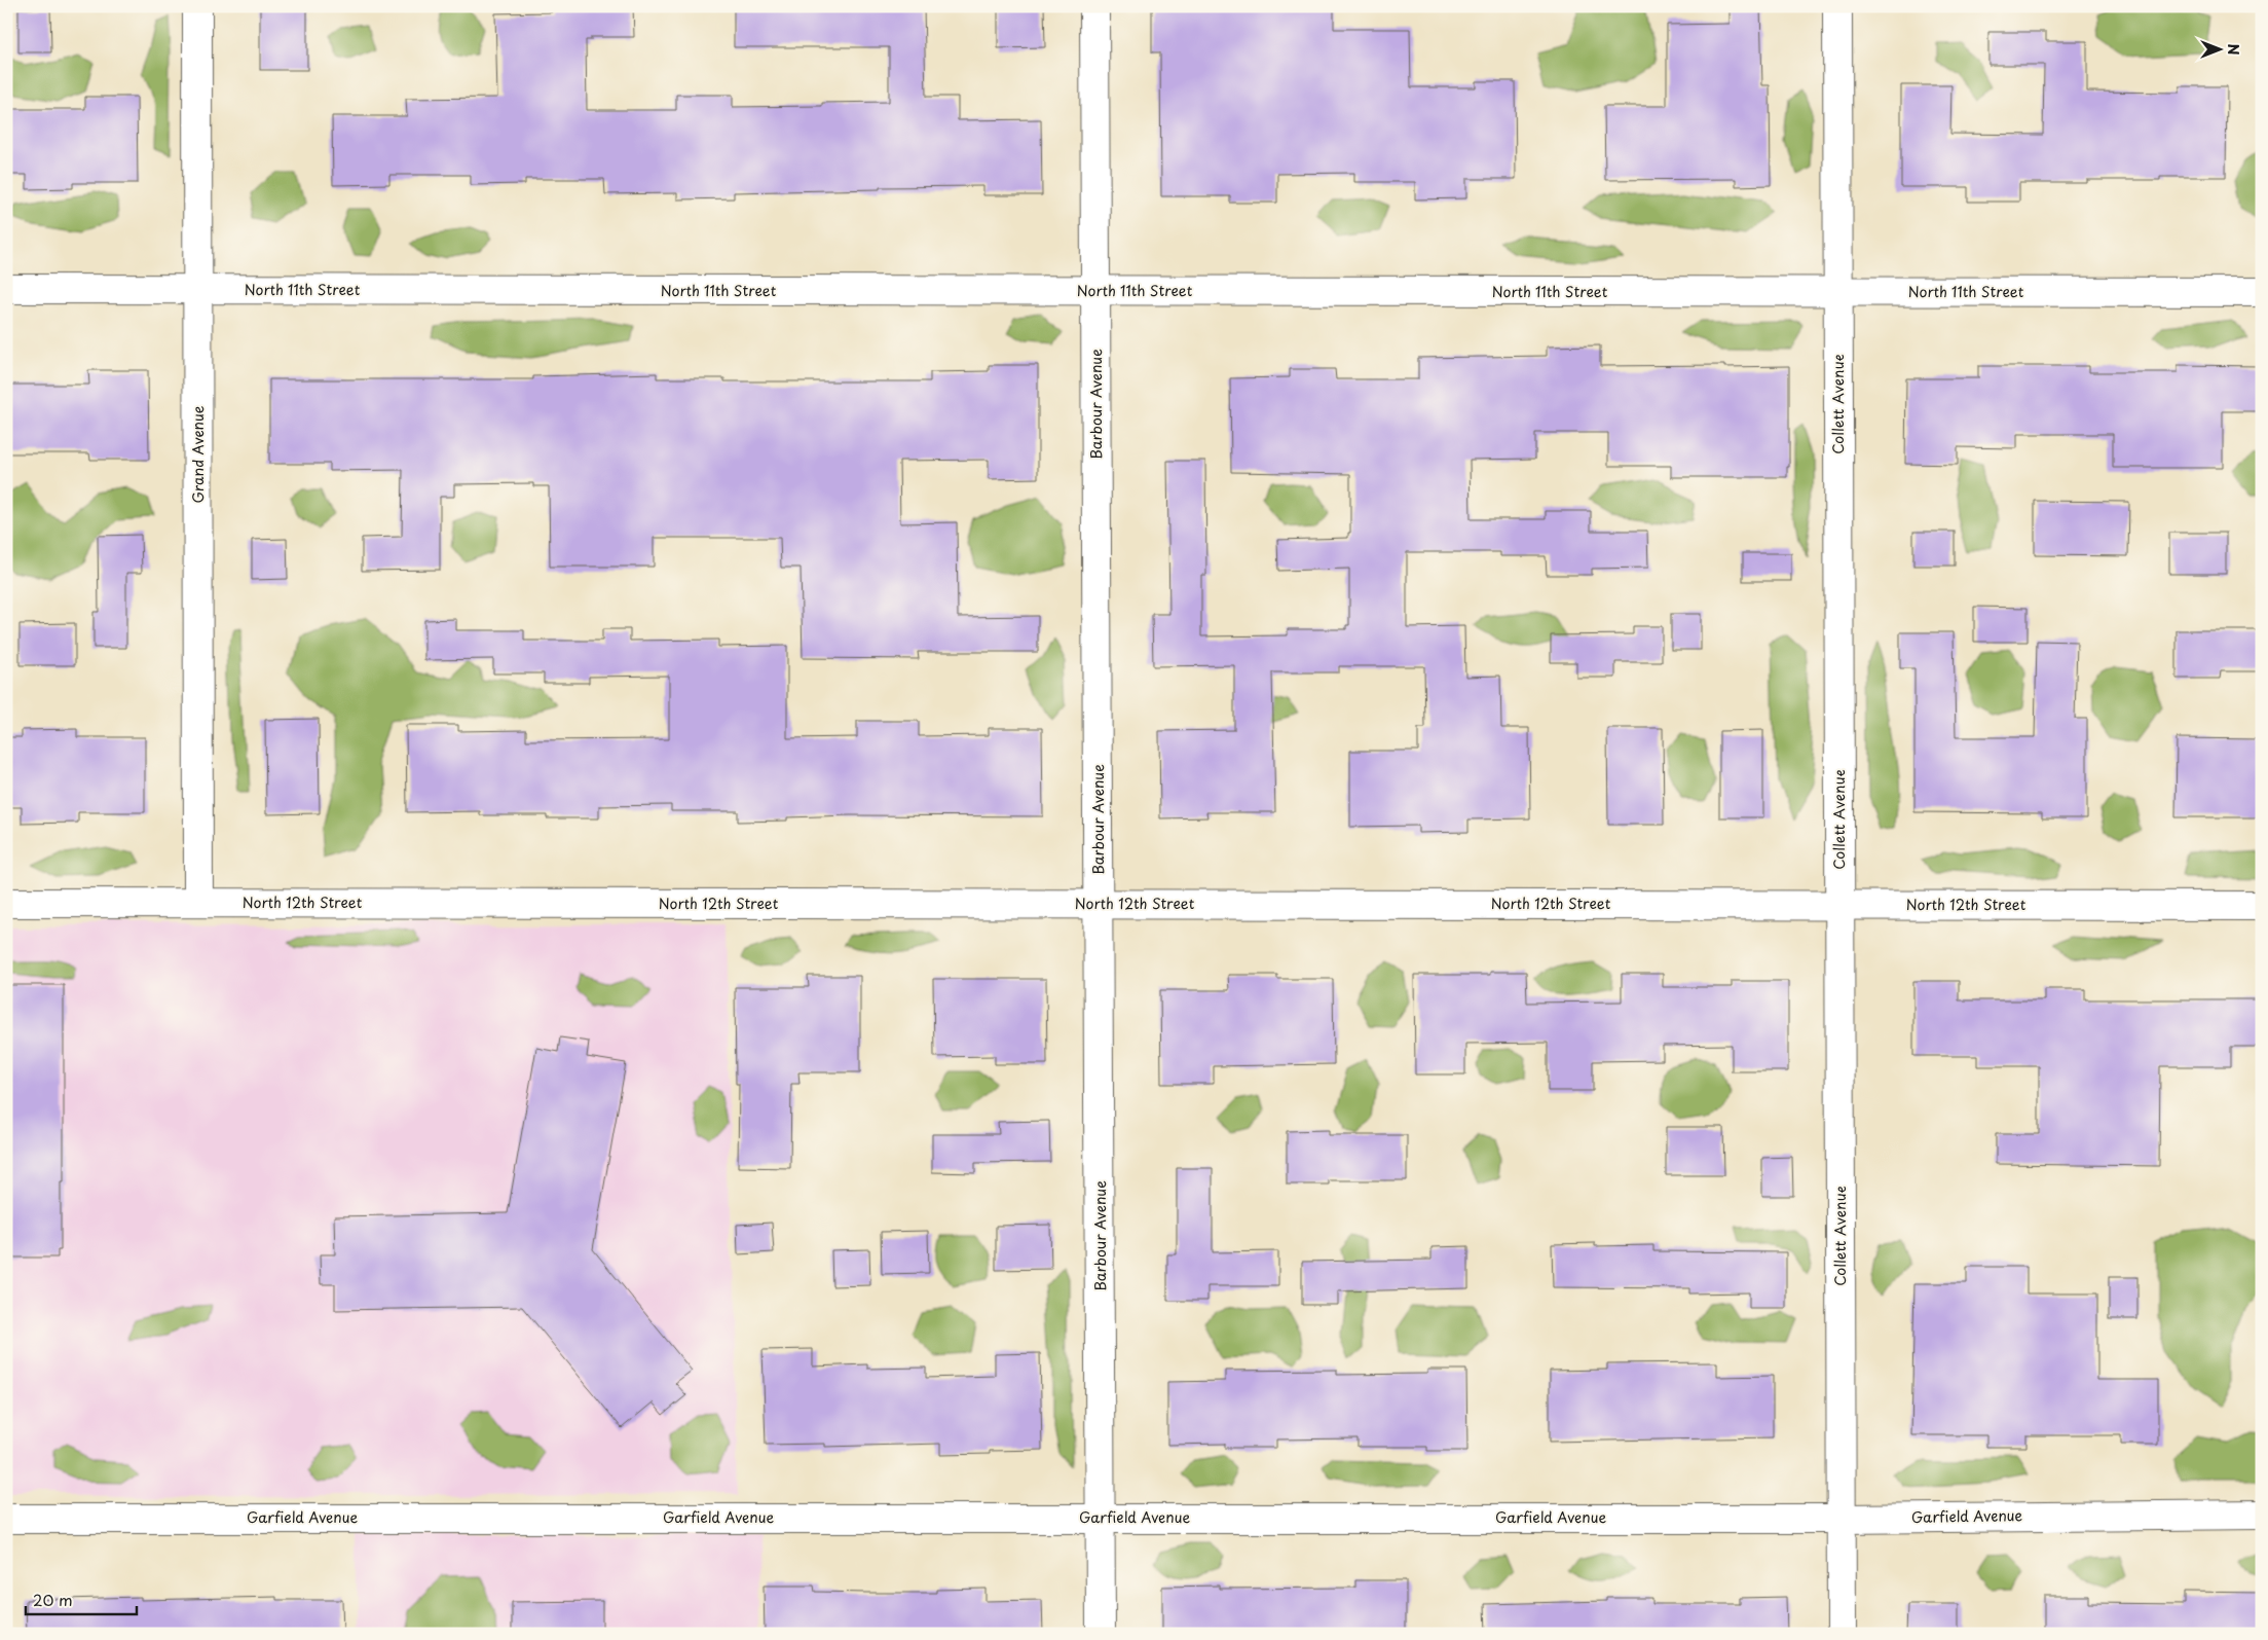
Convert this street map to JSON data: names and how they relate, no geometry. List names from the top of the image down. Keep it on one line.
{"streets":{"street":["North 11th Street","Barbour Avenue","Collett Avenue","Grand Avenue","North 12th Street","Garfield Avenue"]},"crossings":[["North 11th Street","Barbour Avenue"],["North 11th Street","Collett Avenue"],["North 11th Street","Grand Avenue"],["Barbour Avenue","North 12th Street"],["Barbour Avenue","Garfield Avenue"],["Collett Avenue","North 12th Street"],["Collett Avenue","Garfield Avenue"],["Grand Avenue","North 12th Street"]],"scale_bar":"20 m","north":"right"}
